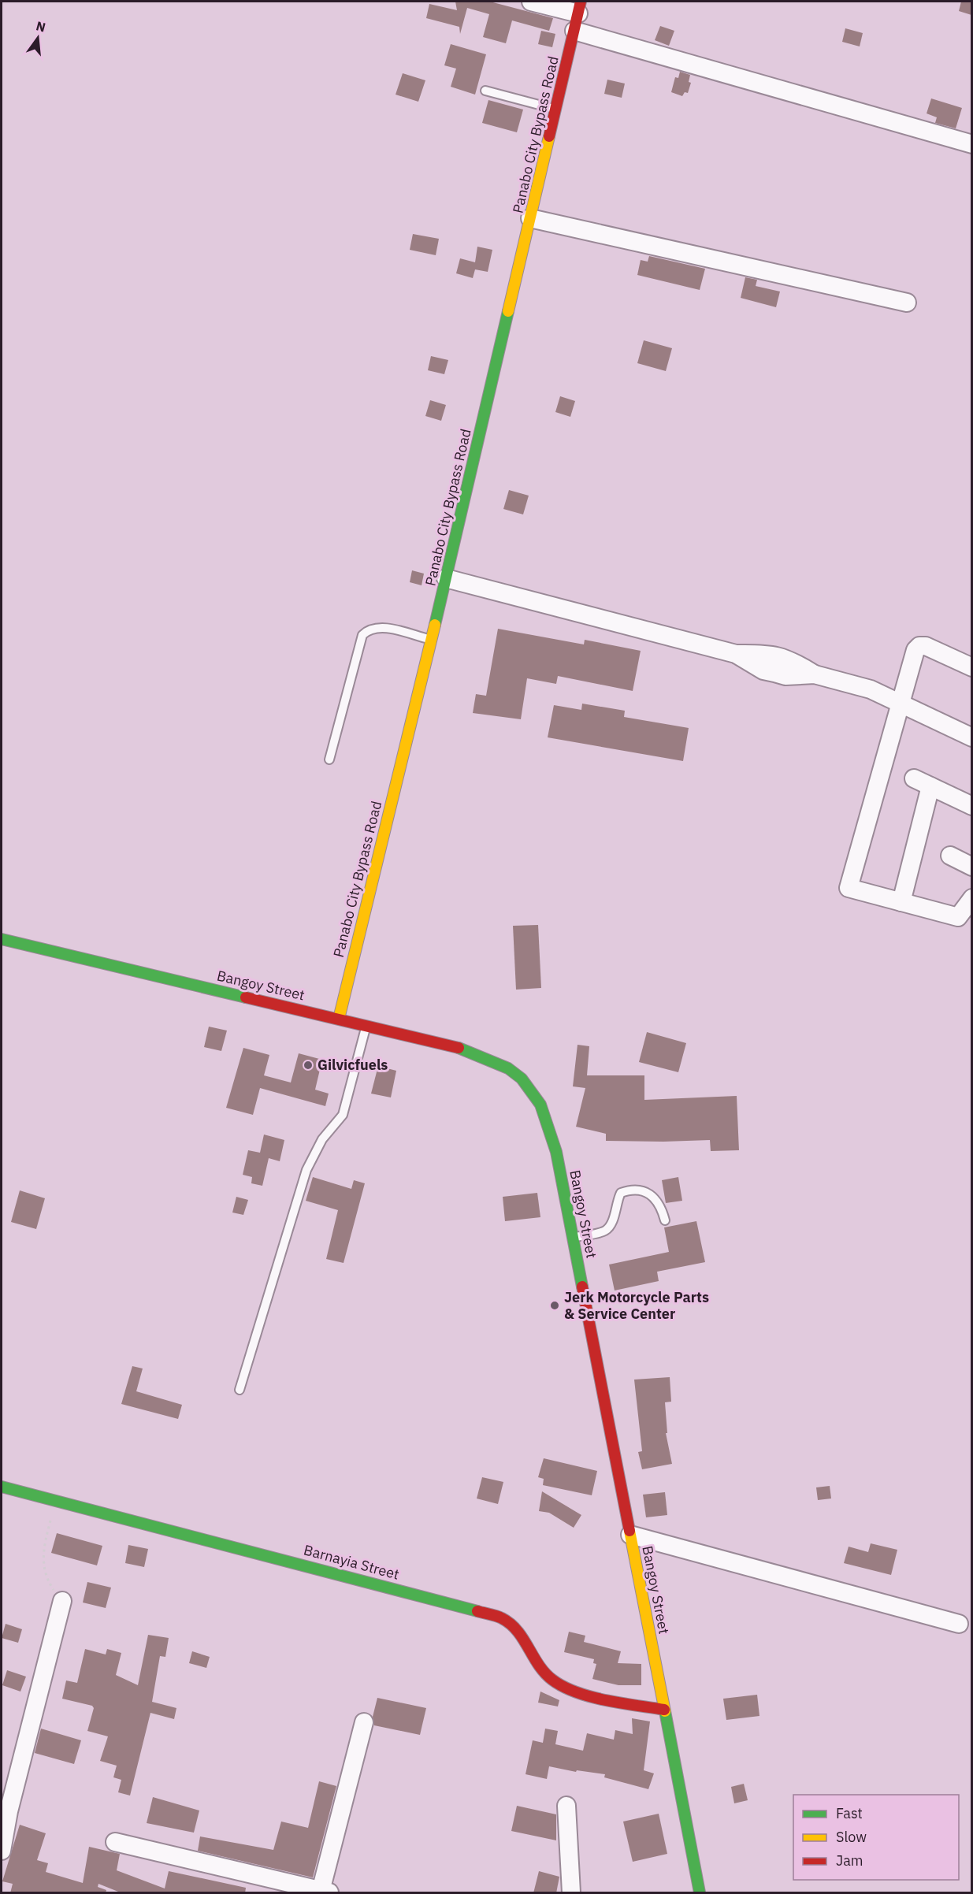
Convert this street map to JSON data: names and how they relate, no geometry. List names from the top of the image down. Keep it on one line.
{"streets":{"street":["Panabo City Bypass Road","Bangoy Street","Barnayia Street"]},"crossings":[["Panabo City Bypass Road","Bangoy Street"],["Bangoy Street","Barnayia Street"]],"places":["Gilvicfuels","Jerk Motorcycle Parts & Service Center"],"legend":["Fast","Slow","Jam"],"north":"top"}
